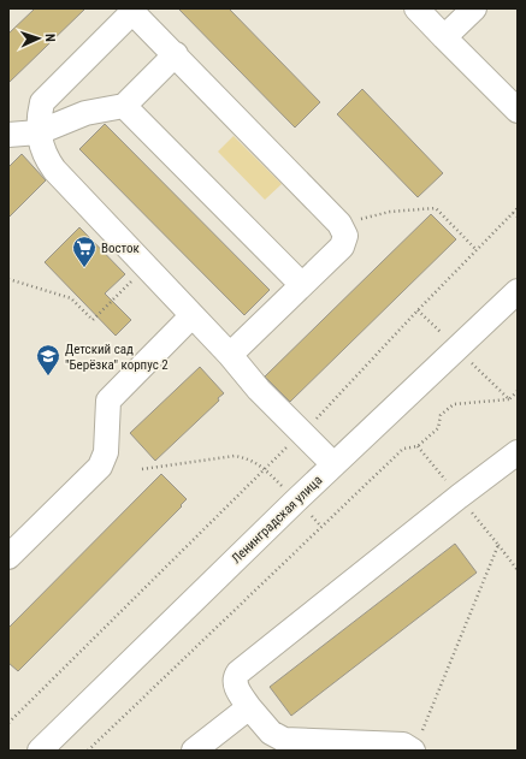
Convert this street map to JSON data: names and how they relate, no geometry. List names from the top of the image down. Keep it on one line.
{"streets":{"street":["Ленинградская улица"]},"places":{"supermarket":["Восток"],"school or university":["Детский сад \"Берёзка\" корпус 2"]},"north":"right"}
